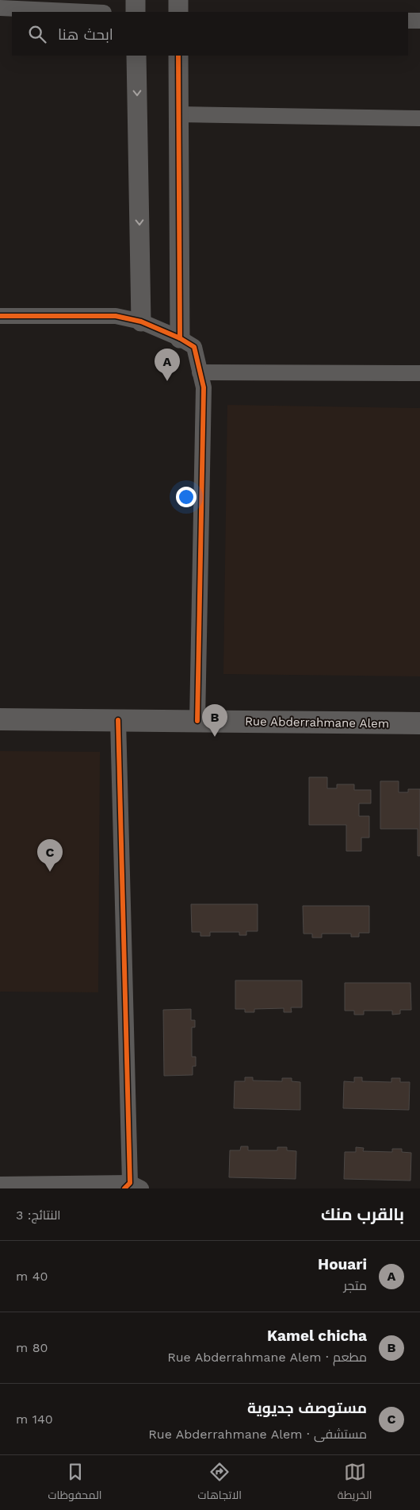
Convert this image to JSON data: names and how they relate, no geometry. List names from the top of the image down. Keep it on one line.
{"streets":{"main road":["Rue Abderrahmane Alem"]},"page":{"search":"ابحث هنا","pins":["A","B","C"],"heading":["بالقرب منك","النتائج: 3"],"list":[{"mark":"A","name":"Houari","note":"متجر","value":"40 m"},{"mark":"B","name":"Kamel chicha","note":"مطعم · Rue Abderrahmane Alem","value":"80 m"},{"mark":"C","name":"مستوصف جديوية","note":"مستشفى · Rue Abderrahmane Alem","value":"140 m"}],"nav":["الخريطة","الاتجاهات","المحفوظات"]}}
